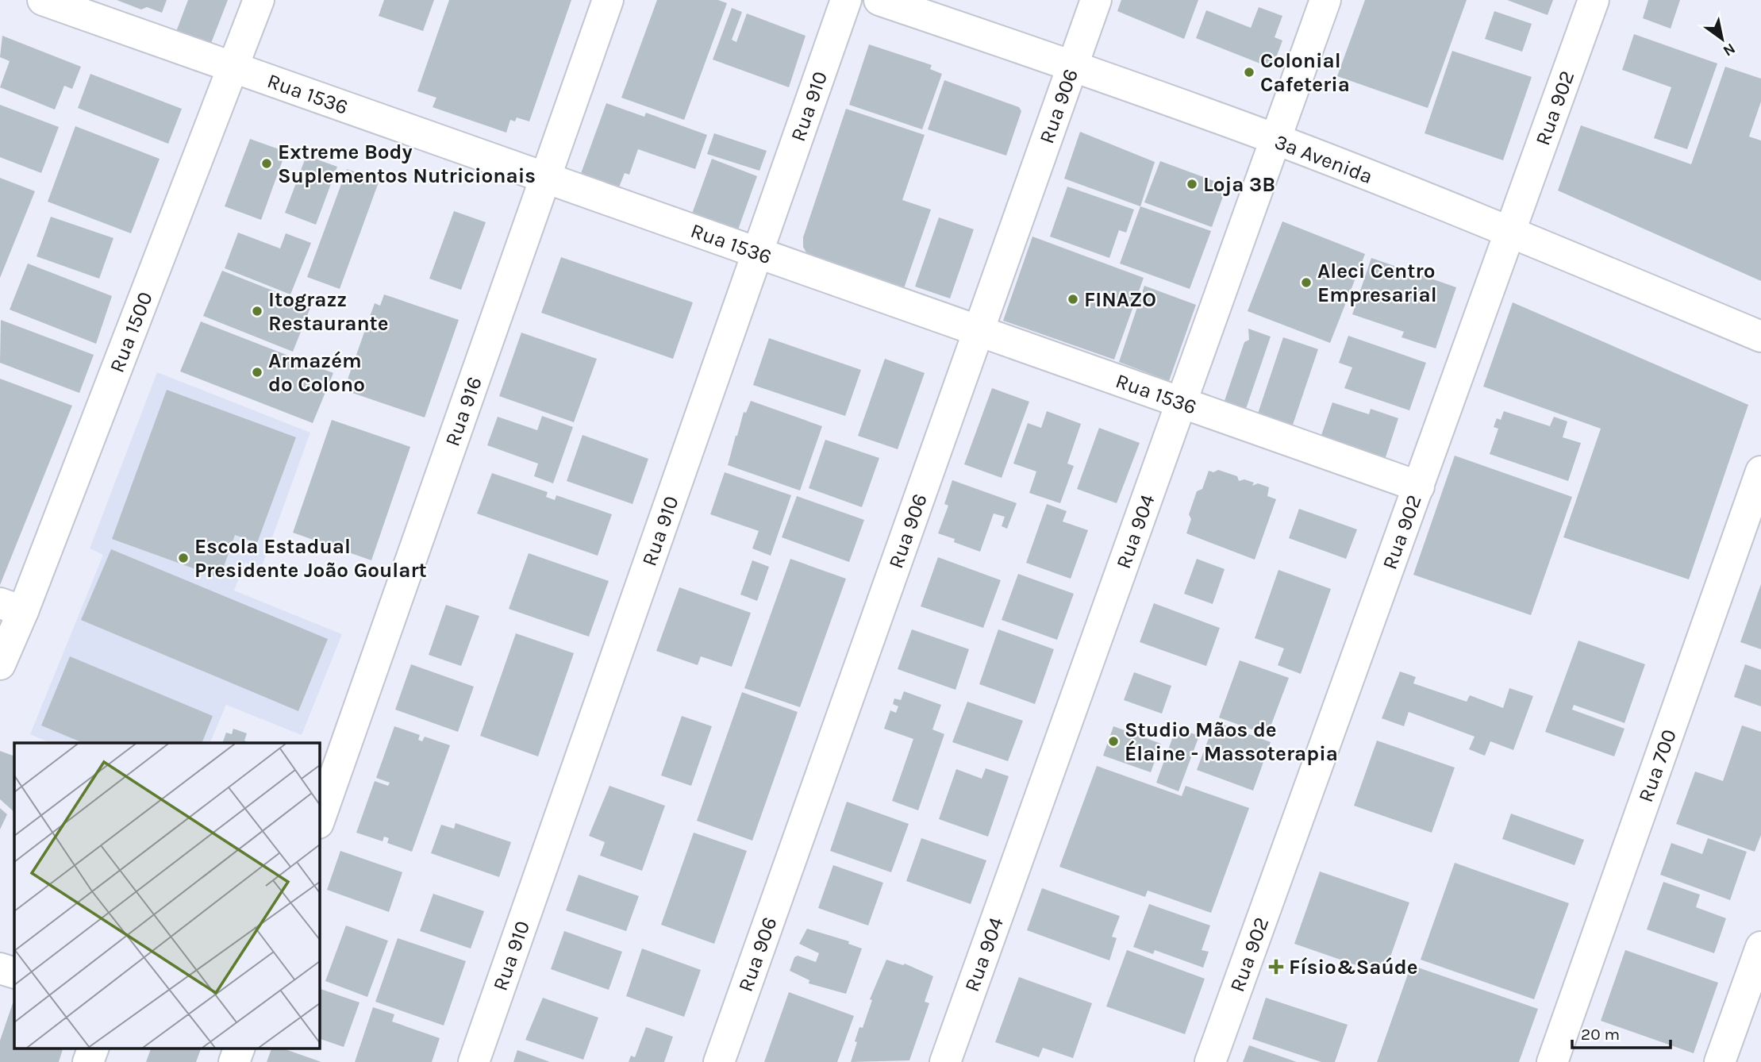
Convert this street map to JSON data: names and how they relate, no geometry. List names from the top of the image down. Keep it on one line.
{"streets":{"street":["Rua 1536","Rua 910","Rua 906","Rua 902","3ª Avenida","Rua 1500","Rua 916","Rua 904","Rua 700"]},"crossings":[["Rua 1536","Rua 910"],["Rua 1536","Rua 906"],["Rua 1536","Rua 902"],["Rua 1536","Rua 1500"],["Rua 1536","Rua 916"],["Rua 1536","Rua 904"],["Rua 906","3ª Avenida"],["Rua 902","3ª Avenida"],["3ª Avenida","Rua 904"]],"places":{"other":["Colonial Cafeteria","Extreme Body Suplementos Nutricionais","Loja 3B","Aleci Centro Empresarial","FINAZO","Itograzz Restaurante","Armazém do Colono","Escola Estadual Presidente João Goulart","Studio Mãos de Élaine - Massoterapia"],"health":["Físio&Saúde"]},"scale_bar":"20 m","north":"bottom right"}
